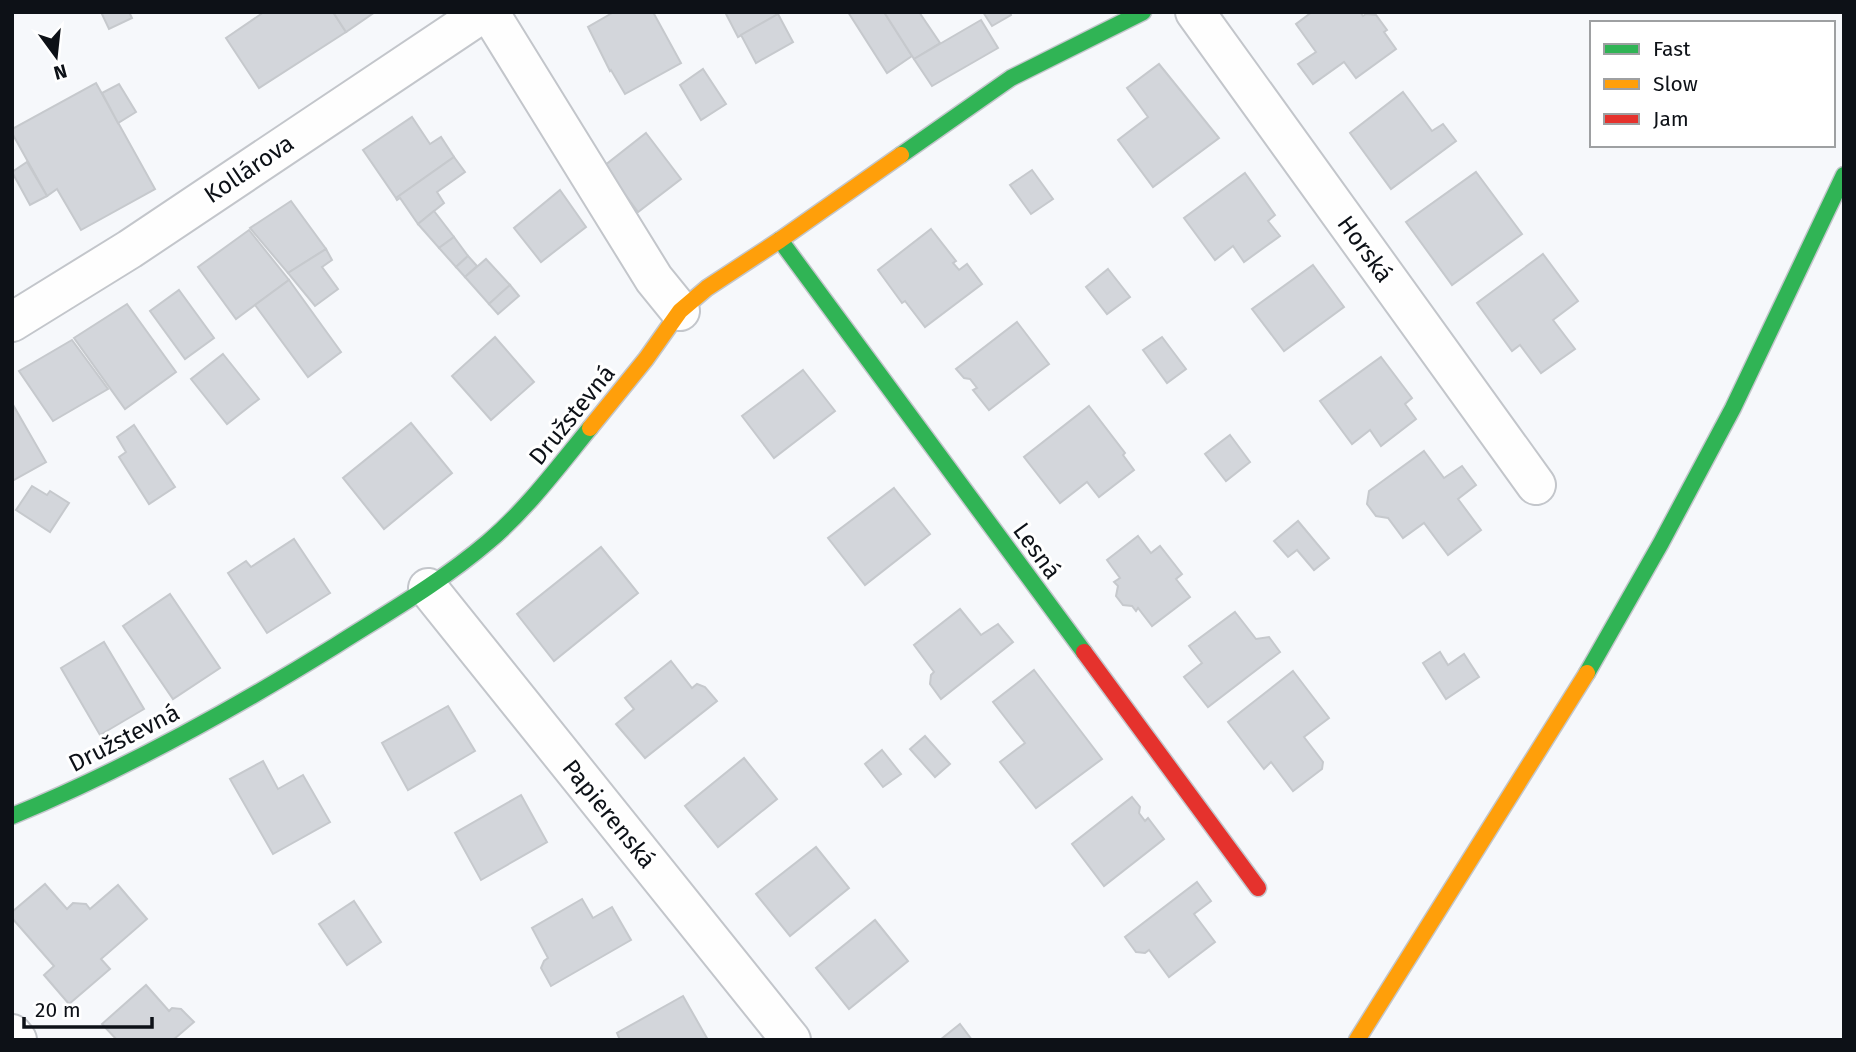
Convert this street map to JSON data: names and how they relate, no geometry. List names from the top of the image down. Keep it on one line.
{"streets":{"street":["Kollárova","Horská","Družstevná","Lesná","Papierenská"]},"crossings":[["Družstevná","Lesná"],["Družstevná","Papierenská"]],"legend":["Fast","Slow","Jam"],"scale_bar":"20 m","north":"bottom"}
